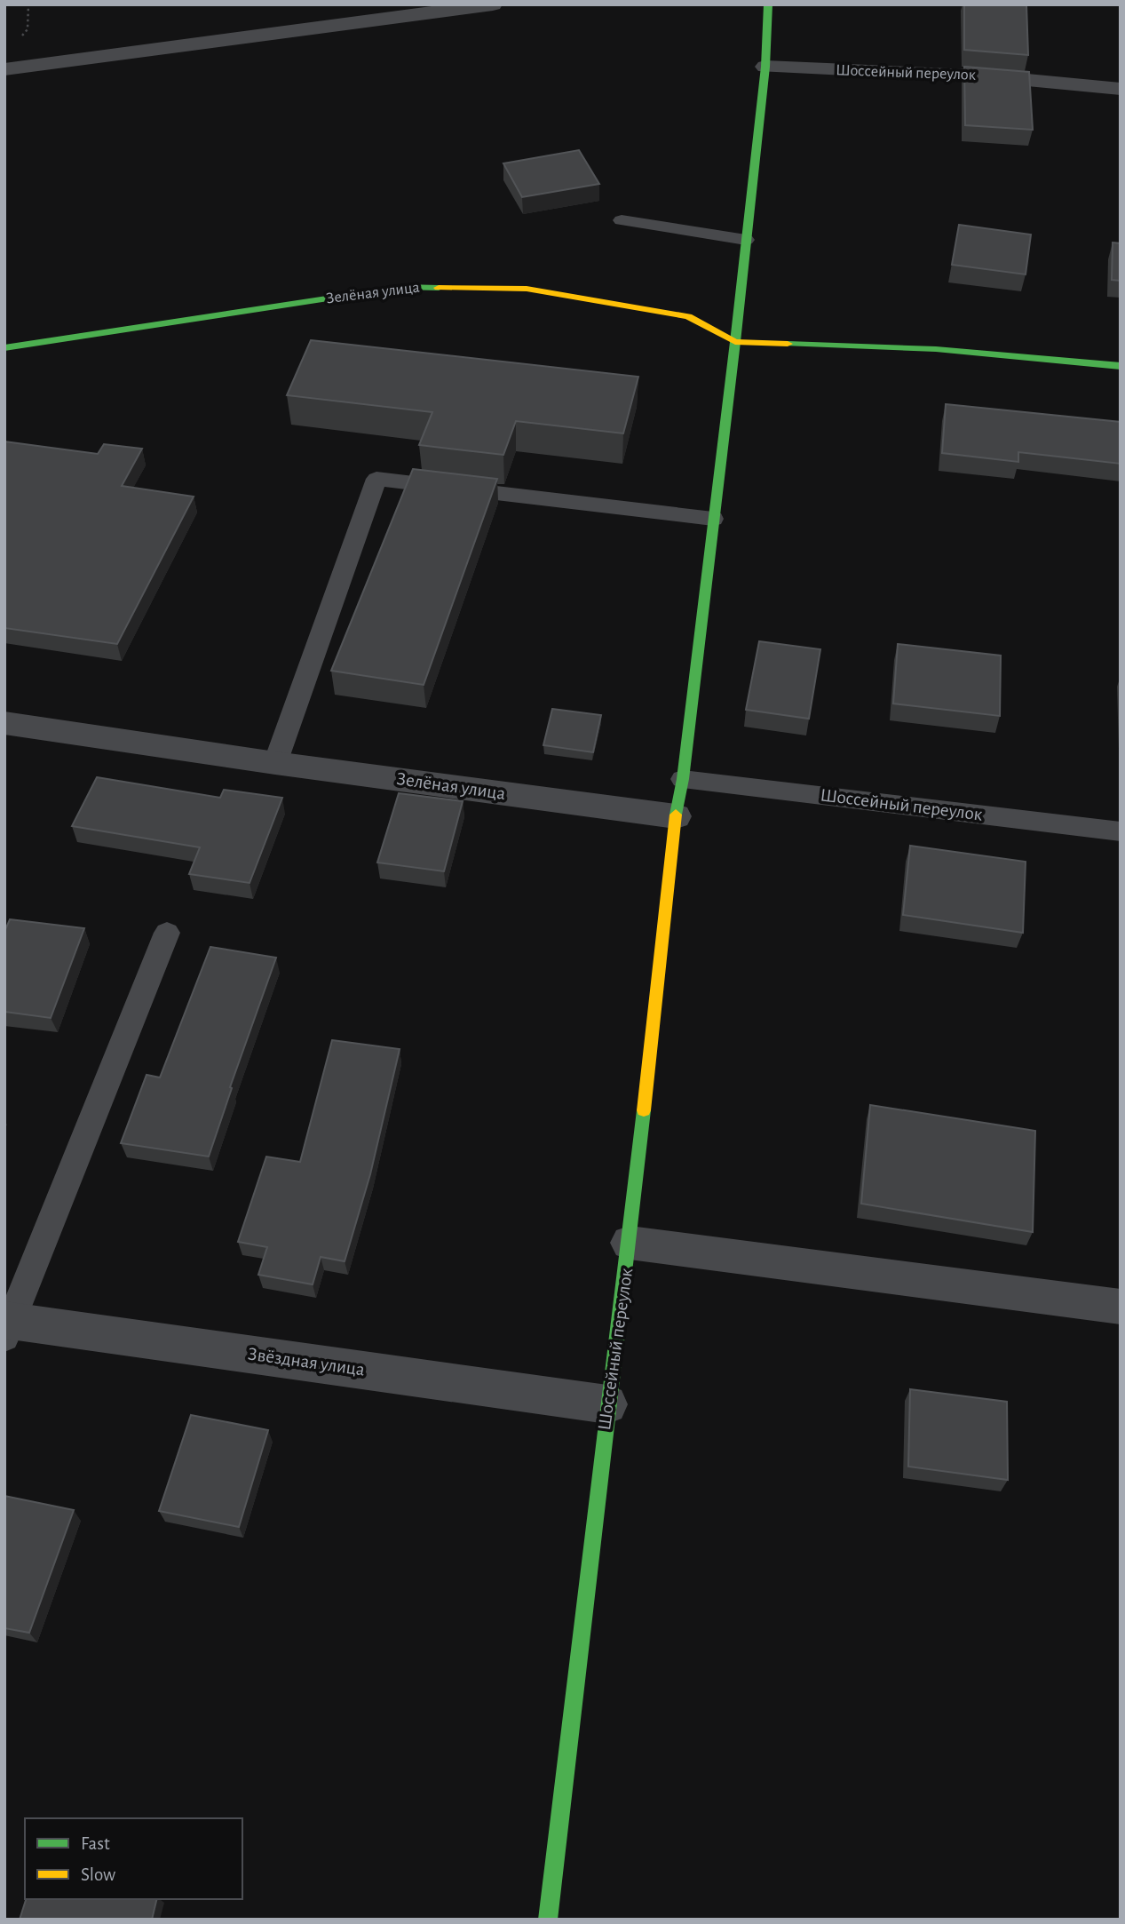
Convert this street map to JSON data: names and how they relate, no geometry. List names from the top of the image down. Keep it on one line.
{"streets":{"street":["Шоссейный переулок","Зелёная улица","Звёздная улица"]},"crossings":[["Шоссейный переулок","Зелёная улица"],["Шоссейный переулок","Звёздная улица"]],"legend":["Fast","Slow"]}
